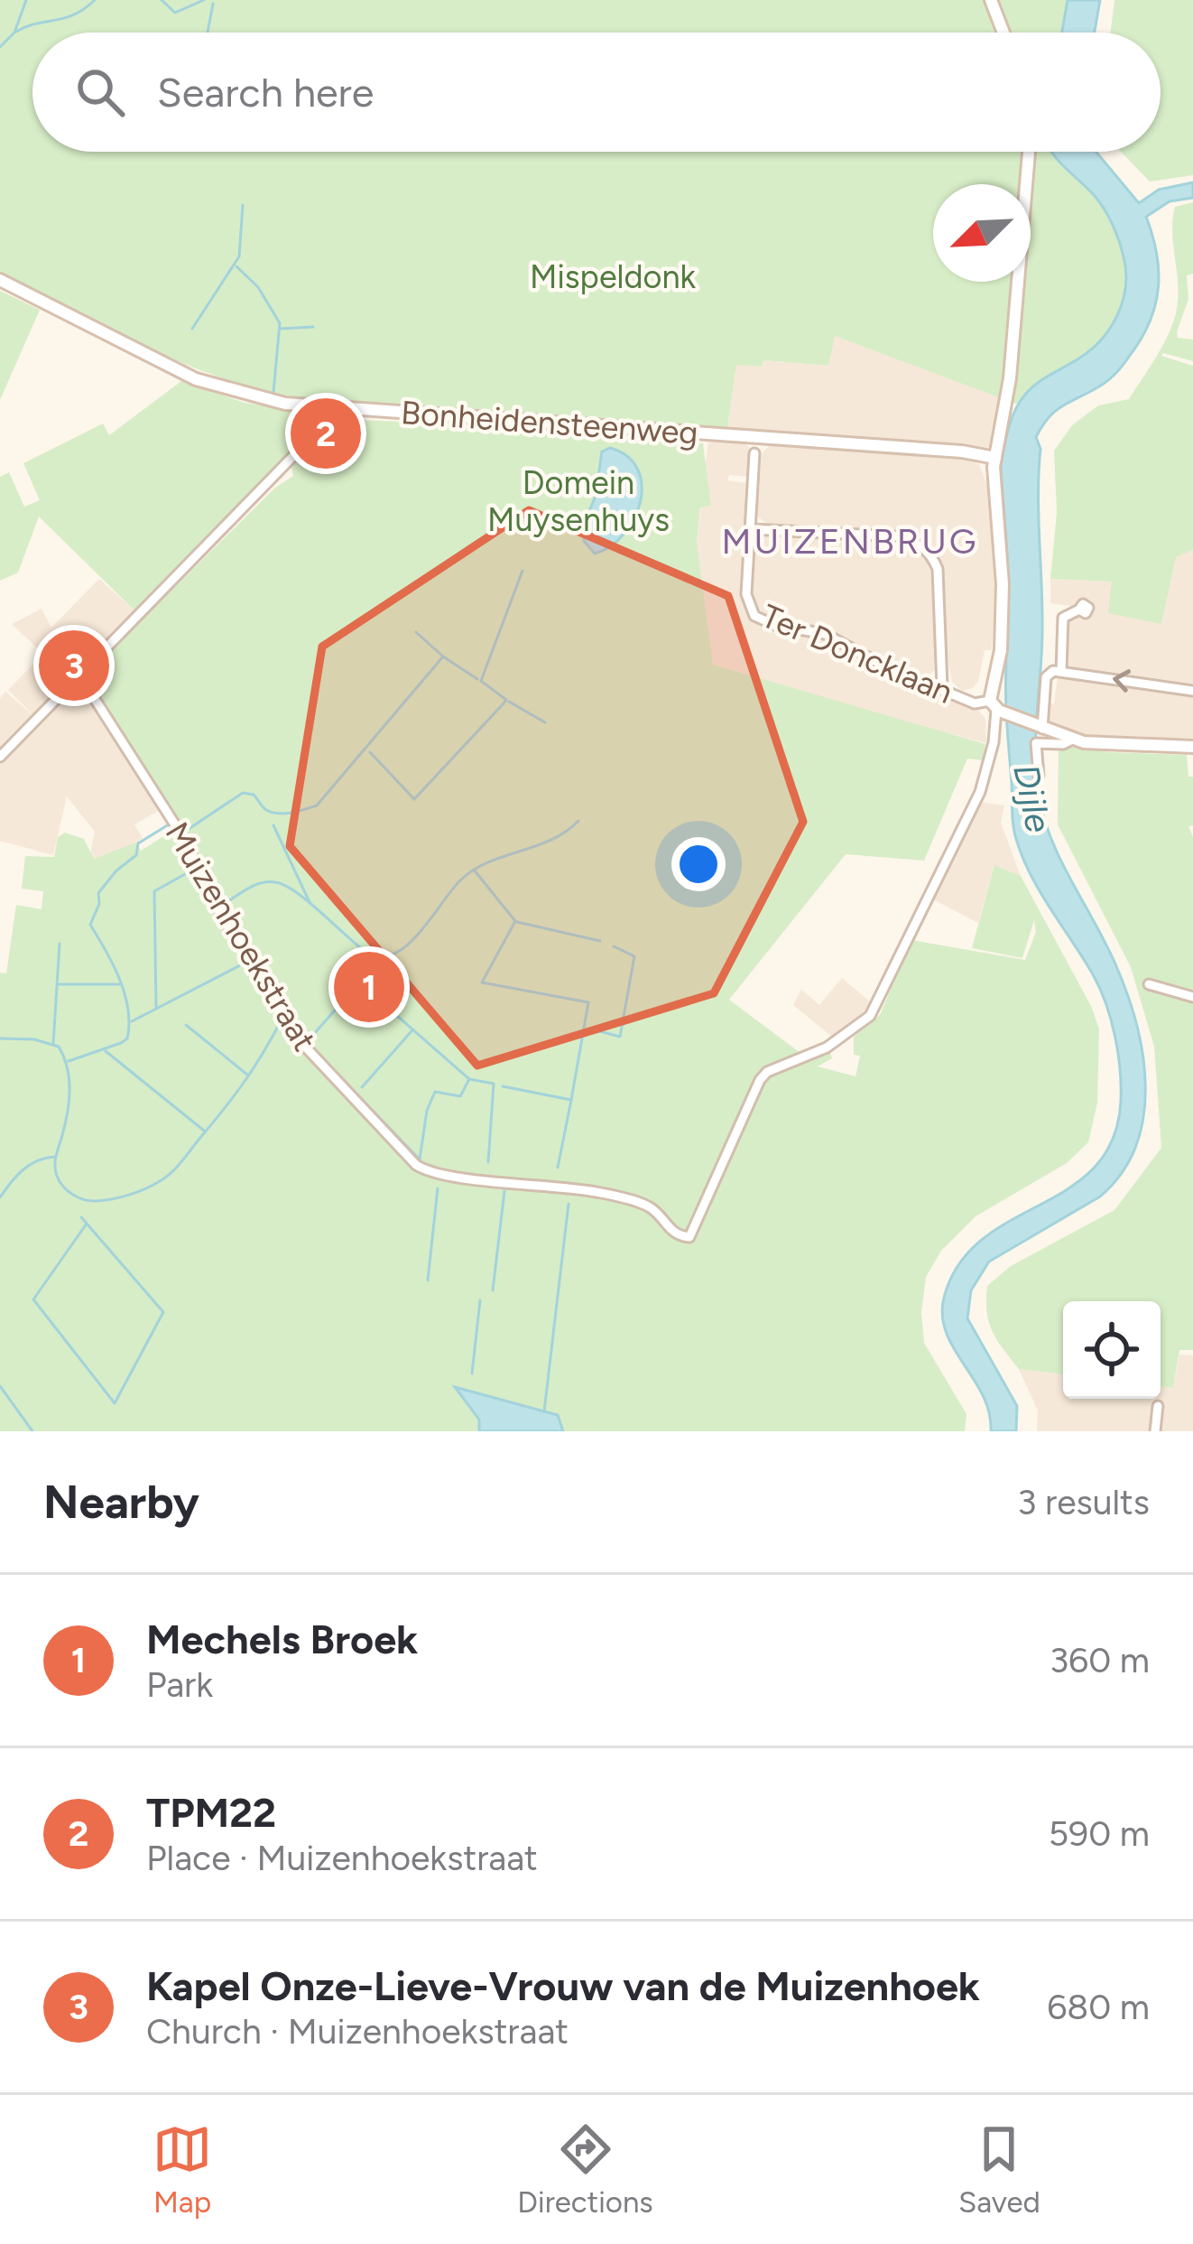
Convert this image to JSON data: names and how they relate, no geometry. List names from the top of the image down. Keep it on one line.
{"streets":{"street":["Bonheidensteenweg","Ter Doncklaan","Muizenhoekstraat"]},"crossings":[["Ter Doncklaan","Muizenhoekstraat"]],"districts":["MUIZENBRUG"],"water":["Dijle"],"parks":["Mispeldonk","Domein Muysenhuys"],"north":"bottom left","page":{"search":"Search here","pins":["2","3","1"],"heading":["Nearby","3 results"],"list":[{"mark":"1","name":"Mechels Broek","note":"Park","value":"360 m"},{"mark":"2","name":"TPM22","note":"Place · Muizenhoekstraat","value":"590 m"},{"mark":"3","name":"Kapel Onze-Lieve-Vrouw van de Muizenhoek","note":"Church · Muizenhoekstraat","value":"680 m"}],"nav":["Map","Directions","Saved"]}}
